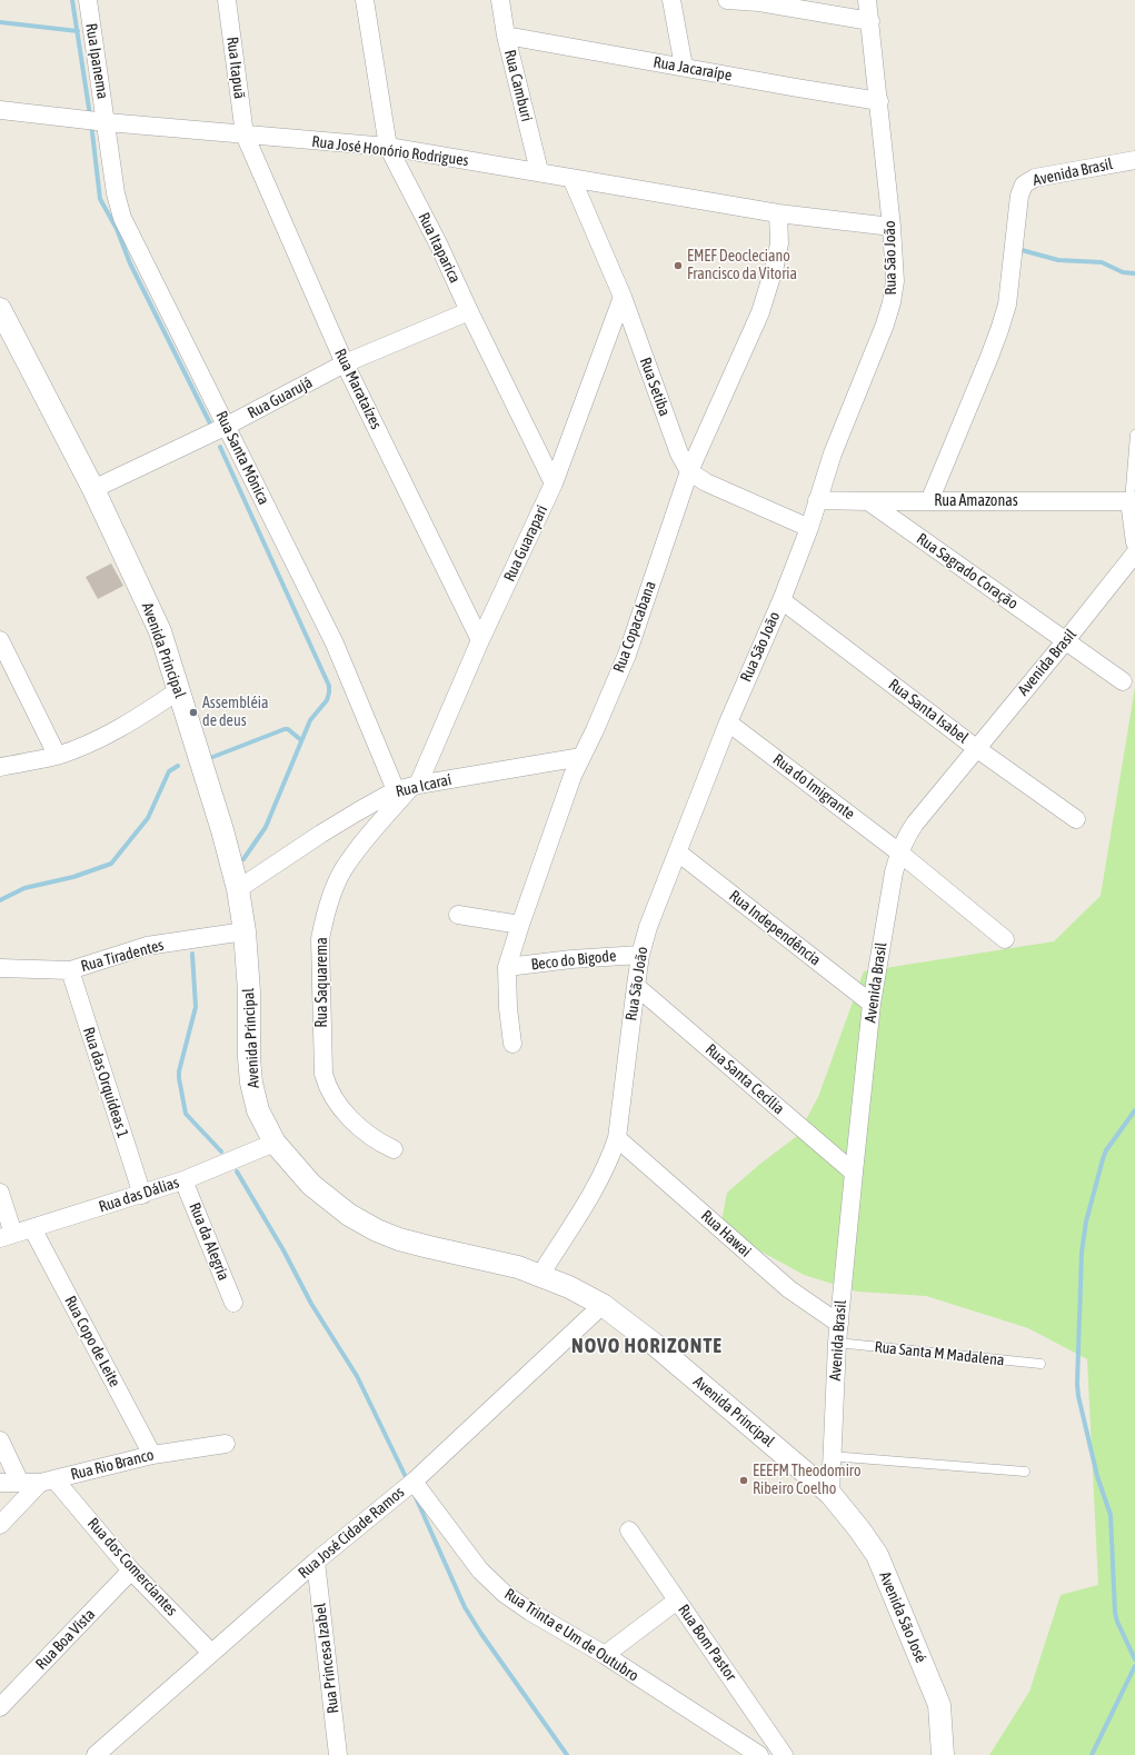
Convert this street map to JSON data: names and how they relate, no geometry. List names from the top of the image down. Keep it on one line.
{"streets":{"street":["Rua Ipanema","Rua Itapuã","Rua Jacaraípe","Rua Camburi","Rua José Honório Rodrigues","Avenida Brasil","Rua Itaparica","Rua São João","Rua Setiba","Rua Marataízes","Rua Guarujá","Rua Santa Mônica","Rua Amazonas","Rua Guarapari","Rua Sagrado Coração","Rua Copacabana","Avenida Principal","Rua Santa Isabel","Rua Icaraí","Rua do Imigrante","Rua Independência","Rua Tiradentes","Beco do Bigode","Rua Saquarema","Rua Santa Cecília","Rua das Orquídeas 1","Rua das Dálias","Rua Hawai","Rua da Alegria","Rua Copo de Leite","Rua Rio Branco","Rua José Cidade Ramos","Rua dos Comerciantes","Avenida São José","Rua Trinta e Um de Outubro","Rua Boa Vista","Rua Bom Pastor","Rua Princesa Izabel"],"lane":["Rua Santa M Madalena"]},"crossings":[["Rua Ipanema","Rua José Honório Rodrigues"],["Rua Ipanema","Rua Santa Mônica"],["Rua Itapuã","Rua José Honório Rodrigues"],["Rua Itapuã","Rua Marataízes"],["Rua Jacaraípe","Rua Camburi"],["Rua Jacaraípe","Rua São João"],["Rua Camburi","Rua José Honório Rodrigues"],["Rua José Honório Rodrigues","Rua Itaparica"],["Rua José Honório Rodrigues","Rua São João"],["Rua José Honório Rodrigues","Rua Setiba"],["Rua José Honório Rodrigues","Rua Marataízes"],["Rua José Honório Rodrigues","Rua Santa Mônica"],["Rua José Honório Rodrigues","Rua Copacabana"],["Avenida Brasil","Rua Amazonas"],["Avenida Brasil","Rua Sagrado Coração"],["Avenida Brasil","Avenida Principal"],["Avenida Brasil","Rua Santa Isabel"],["Avenida Brasil","Rua do Imigrante"],["Avenida Brasil","Rua Independência"],["Avenida Brasil","Rua Santa Cecília"],["Avenida Brasil","Rua Hawai"],["Avenida Brasil","Rua Santa M Madalena"],["Avenida Brasil","Avenida São José"],["Rua Itaparica","Rua Guarujá"],["Rua Itaparica","Rua Guarapari"],["Rua São João","Rua Setiba"],["Rua São João","Rua Amazonas"],["Rua São João","Avenida Principal"],["Rua São João","Rua Santa Isabel"],["Rua São João","Rua do Imigrante"],["Rua São João","Rua Independência"],["Rua São João","Beco do Bigode"],["Rua São João","Rua Santa Cecília"],["Rua São João","Rua Hawai"],["Rua Setiba","Rua Guarapari"],["Rua Setiba","Rua Copacabana"],["Rua Marataízes","Rua Guarujá"],["Rua Marataízes","Rua Guarapari"],["Rua Guarujá","Rua Santa Mônica"],["Rua Guarujá","Avenida Principal"],["Rua Santa Mônica","Rua Guarapari"],["Rua Santa Mônica","Rua Icaraí"],["Rua Santa Mônica","Rua Saquarema"],["Rua Amazonas","Rua Sagrado Coração"],["Rua Guarapari","Rua Icaraí"],["Rua Guarapari","Rua Saquarema"],["Rua Copacabana","Rua Icaraí"],["Rua Copacabana","Beco do Bigode"],["Avenida Principal","Rua Icaraí"],["Avenida Principal","Rua Tiradentes"],["Avenida Principal","Rua das Dálias"],["Avenida Principal","Rua José Cidade Ramos"],["Avenida Principal","Avenida São José"],["Rua Icaraí","Rua Saquarema"],["Rua Tiradentes","Rua das Orquídeas 1"],["Rua das Orquídeas 1","Rua das Dálias"],["Rua das Dálias","Rua da Alegria"],["Rua das Dálias","Rua Copo de Leite"],["Rua Copo de Leite","Rua Rio Branco"],["Rua Rio Branco","Rua dos Comerciantes"],["Rua José Cidade Ramos","Rua dos Comerciantes"],["Rua José Cidade Ramos","Rua Trinta e Um de Outubro"],["Rua José Cidade Ramos","Rua Princesa Izabel"],["Rua dos Comerciantes","Rua Boa Vista"]],"districts":["NOVO HORIZONTE"],"places":["EMEF Deocleciano Francisco da Vitoria","Assembléia de deus","EEEFM Theodomiro Ribeiro Coelho"]}
